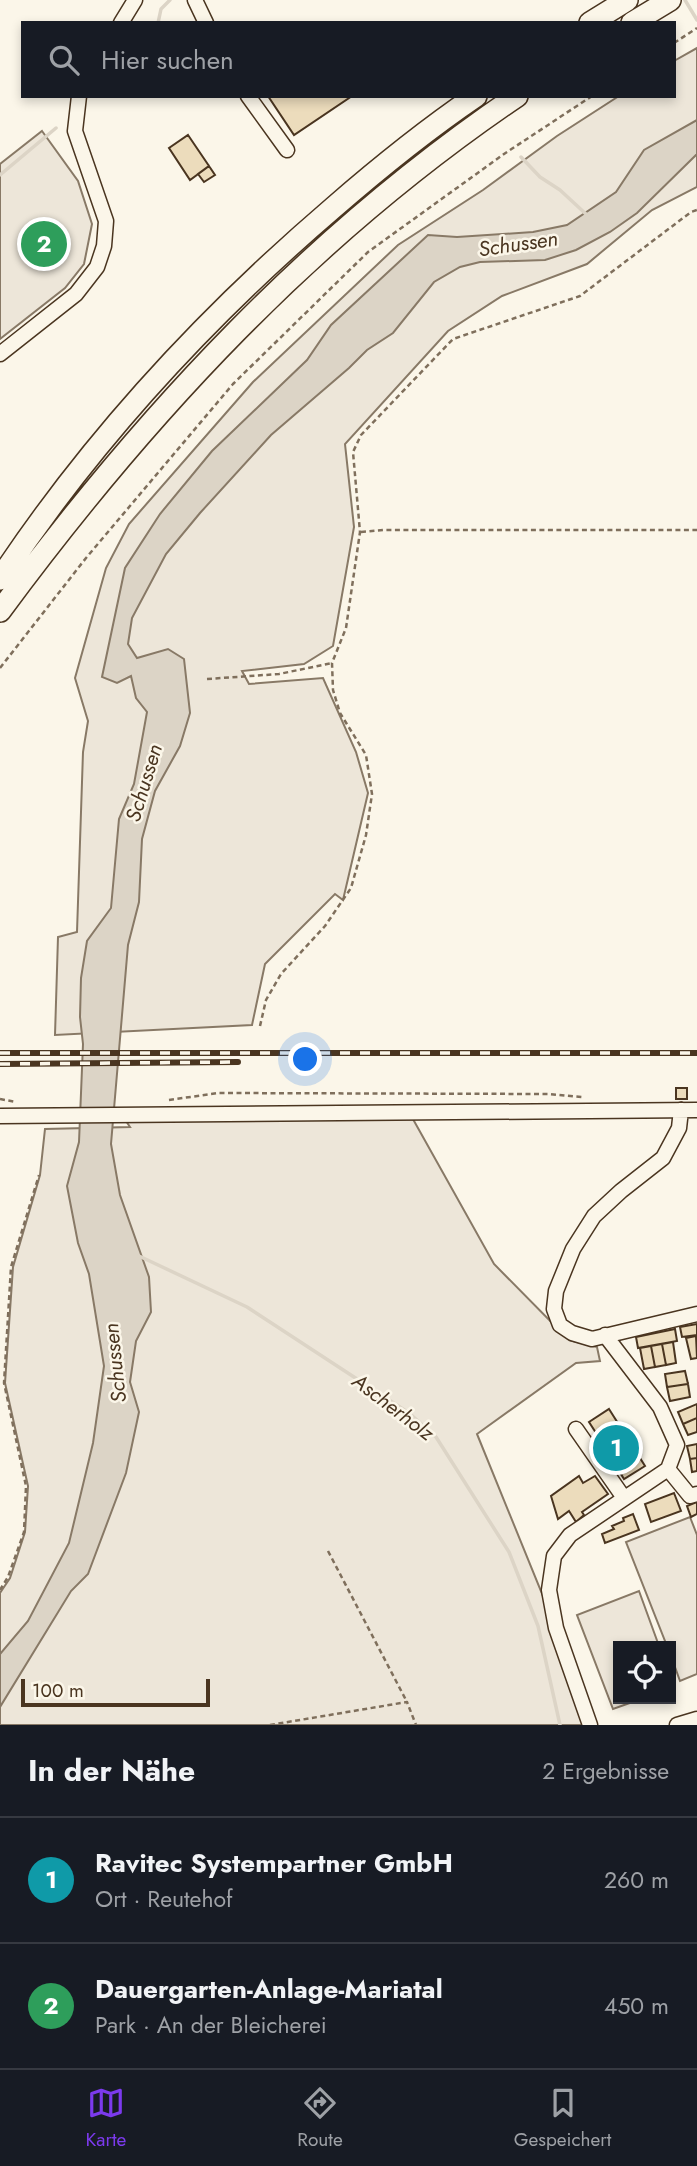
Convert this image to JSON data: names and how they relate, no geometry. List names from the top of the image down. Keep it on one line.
{"water":["Schussen","Ascherholz"],"scale_bar":"100 m","page":{"search":"Hier suchen","pins":["2","1"],"scale":"100 m","heading":["In der Nähe","2 Ergebnisse"],"list":[{"mark":"1","name":"Ravitec Systempartner GmbH","note":"Ort · Reutehof","value":"260 m"},{"mark":"2","name":"Dauergarten-Anlage-Mariatal","note":"Park · An der Bleicherei","value":"450 m"}],"nav":["Karte","Route","Gespeichert"]}}
